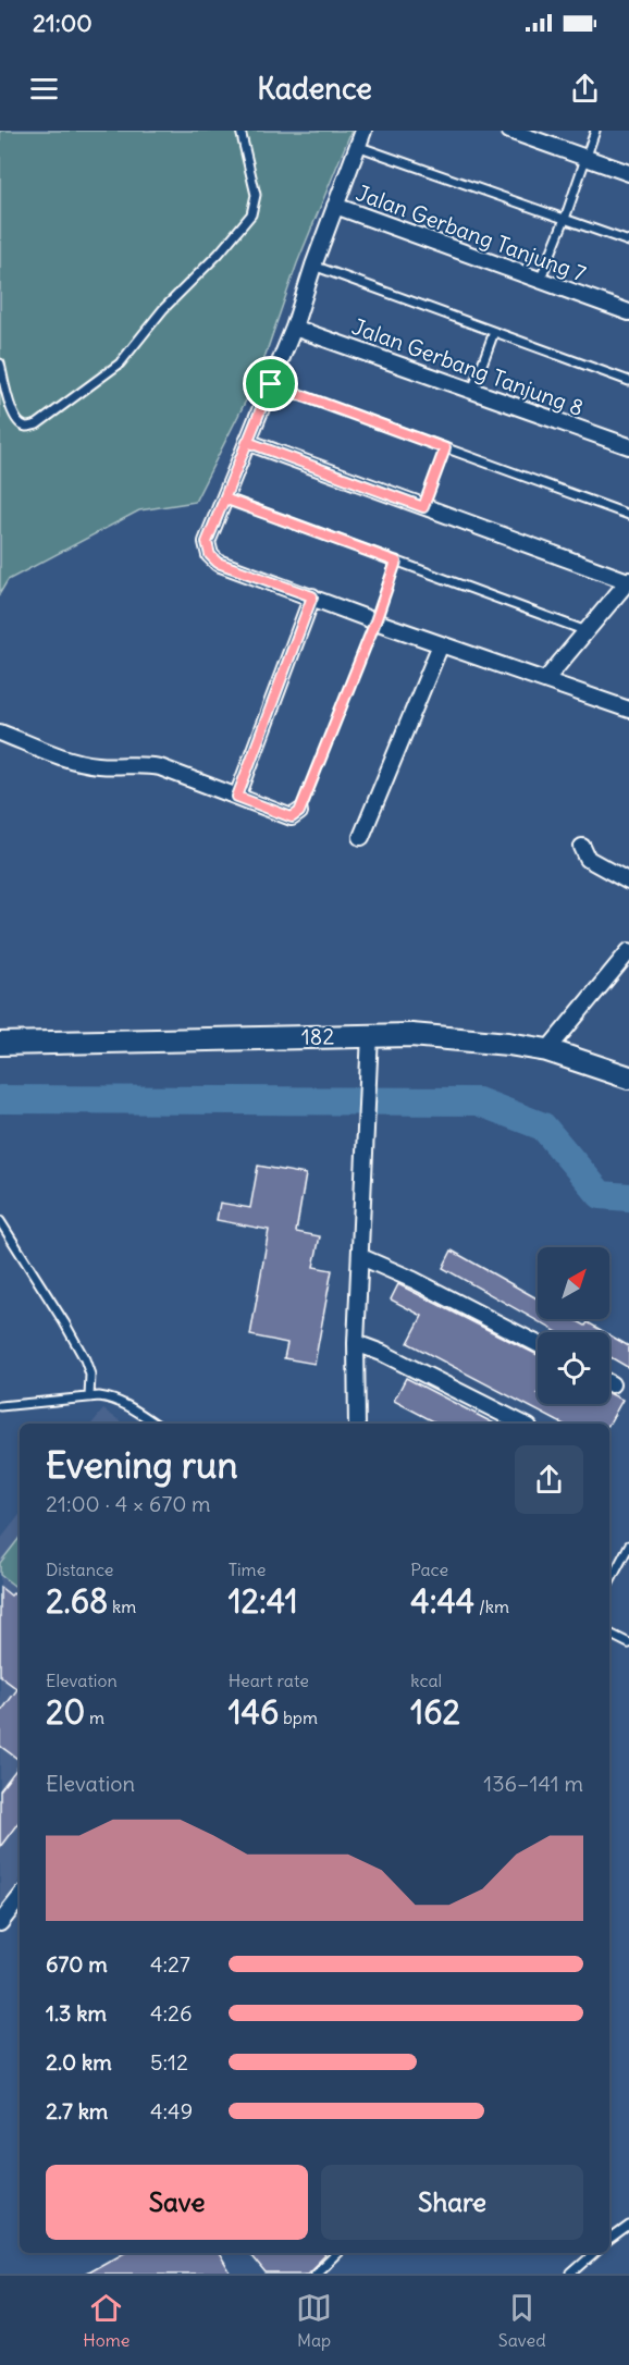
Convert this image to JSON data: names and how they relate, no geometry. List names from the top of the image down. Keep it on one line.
{"streets":{"street":["Jalan Gerbang Tanjung 7","Jalan Gerbang Tanjung 8","182"]},"north":"top right","page":{"status":"21:00","header":"Kadence","heading":["Evening run","21:00 · 4 × 670 m"],"stats":[["Distance","2.68 km"],["Time","12:41"],["Pace","4:44 /km"],["Elevation","20 m"],["Heart rate","146 bpm"],["kcal","162"]],"chart":["Elevation","136–141 m"],"list":[{"name":"670 m","note":"4:27"},{"name":"1.3 km","note":"4:26"},{"name":"2.0 km","note":"5:12"},{"name":"2.7 km","note":"4:49"}],"buttons":["Save","Share"],"tabs":["Home","Map","Saved"]}}
